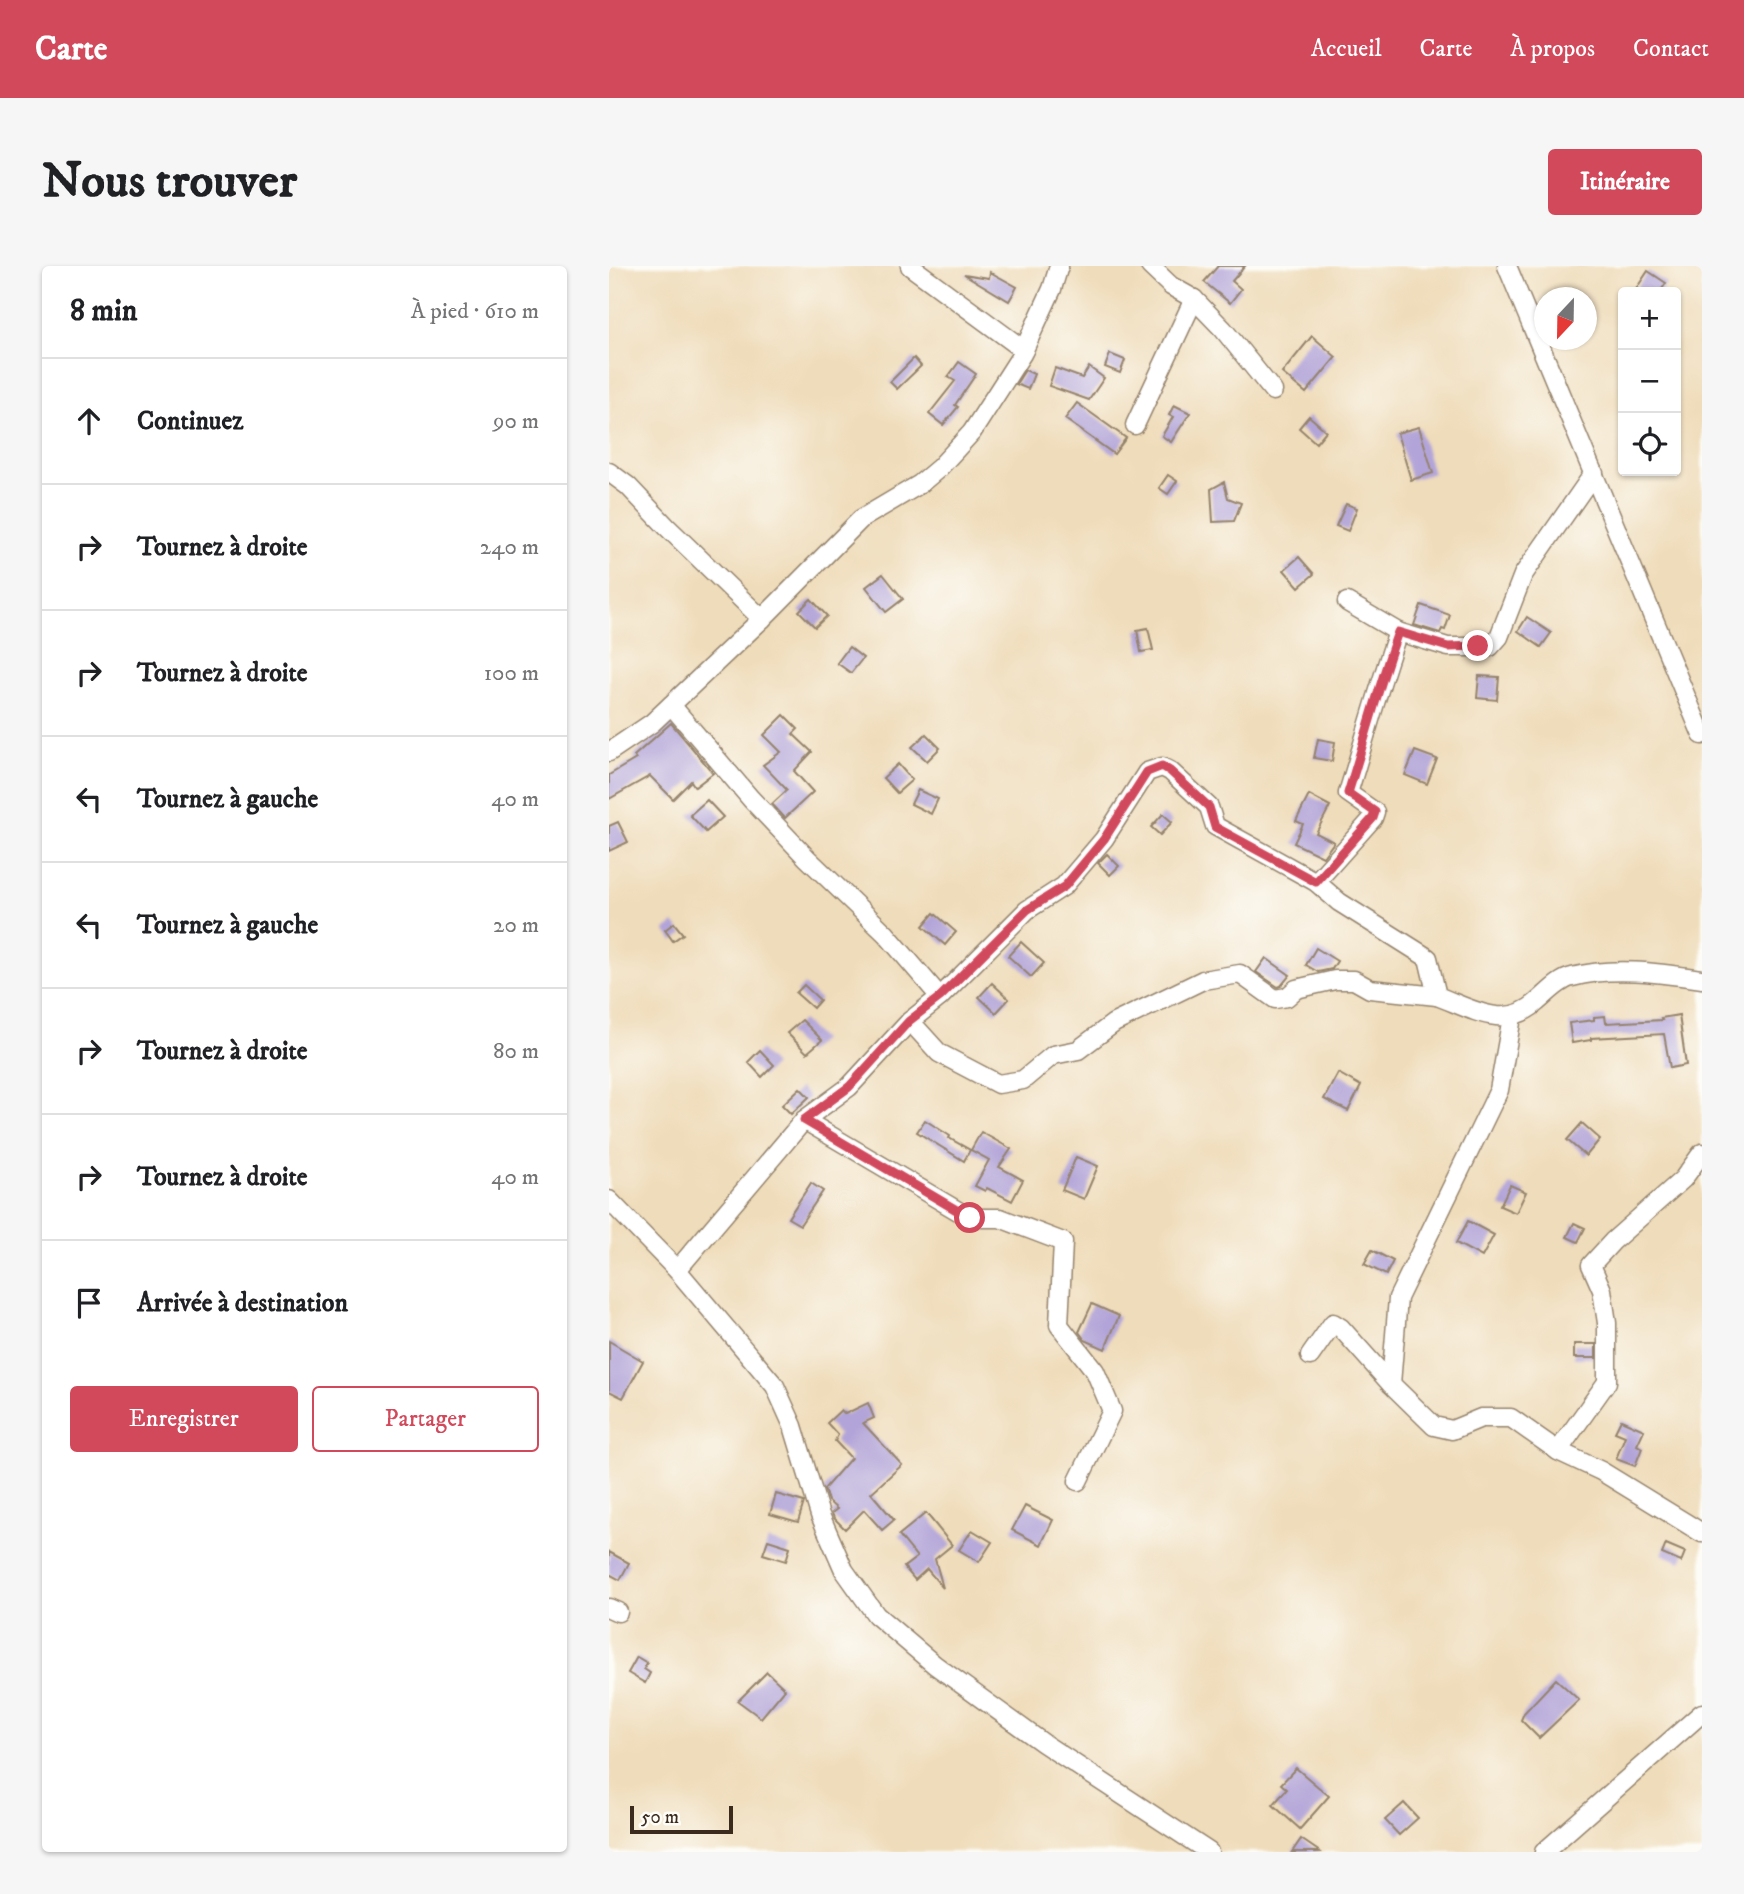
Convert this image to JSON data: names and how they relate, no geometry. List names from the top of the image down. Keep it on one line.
{"scale_bar":"50 m","north":"bottom","page":{"header":"Carte","nav":["Accueil","Carte","À propos","Contact"],"buttons":["Itinéraire",["Enregistrer","Partager"]],"title":"Nous trouver","heading":["8 min","À pied · 610 m"],"map_buttons":["+","−"],"list":[["Continuez","90 m"],["Tournez à droite","240 m"],["Tournez à droite","100 m"],["Tournez à gauche","40 m"],["Tournez à gauche","20 m"],["Tournez à droite","80 m"],["Tournez à droite","40 m"],"Arrivée à destination"],"scale":"50 m"}}
